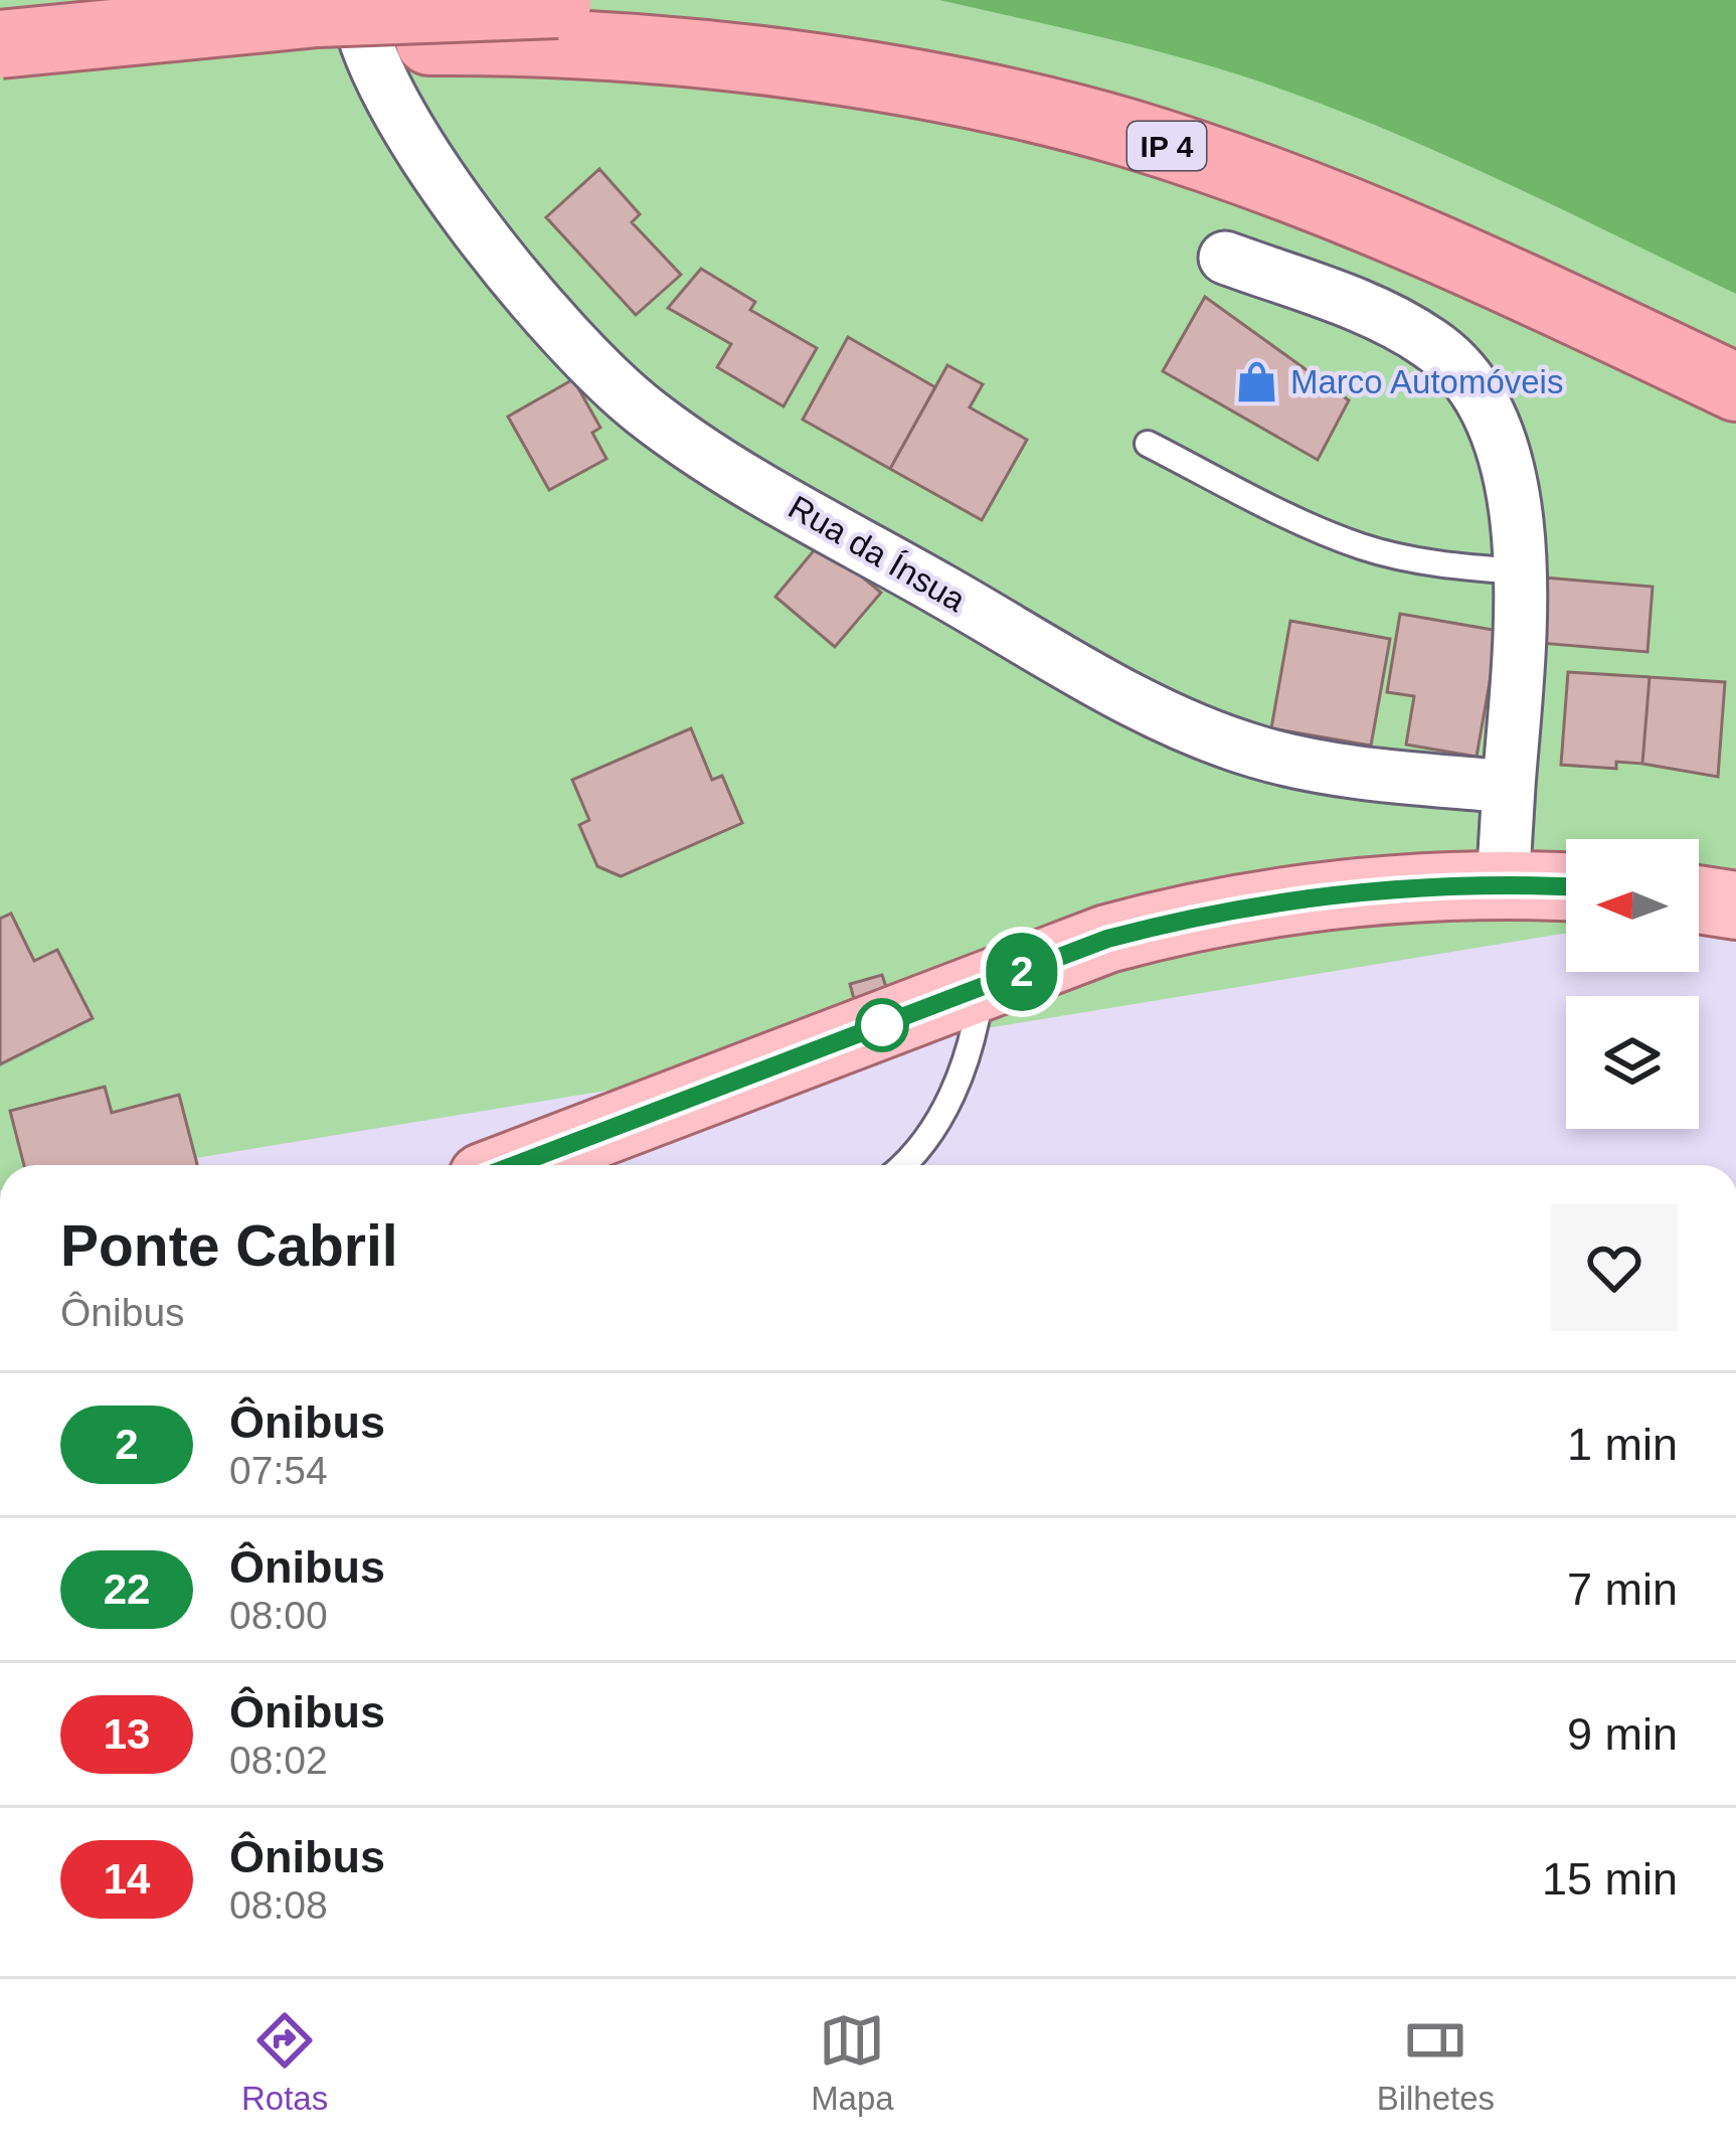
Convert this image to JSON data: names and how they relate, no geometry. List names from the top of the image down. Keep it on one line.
{"streets":{"highway":["IP 4"],"street":["Rua da Ínsua"]},"places":{"shop":["Marco Automóveis"]},"lines":["bus line 2"],"north":"left","page":{"on_map":"2","heading":["Ponte Cabril","Ônibus"],"list":[{"mark":"2","name":"Ônibus","note":"07:54","value":"1 min"},{"mark":"22","name":"Ônibus","note":"08:00","value":"7 min"},{"mark":"13","name":"Ônibus","note":"08:02","value":"9 min"},{"mark":"14","name":"Ônibus","note":"08:08","value":"15 min"}],"tabs":["Rotas","Mapa","Bilhetes"]}}
